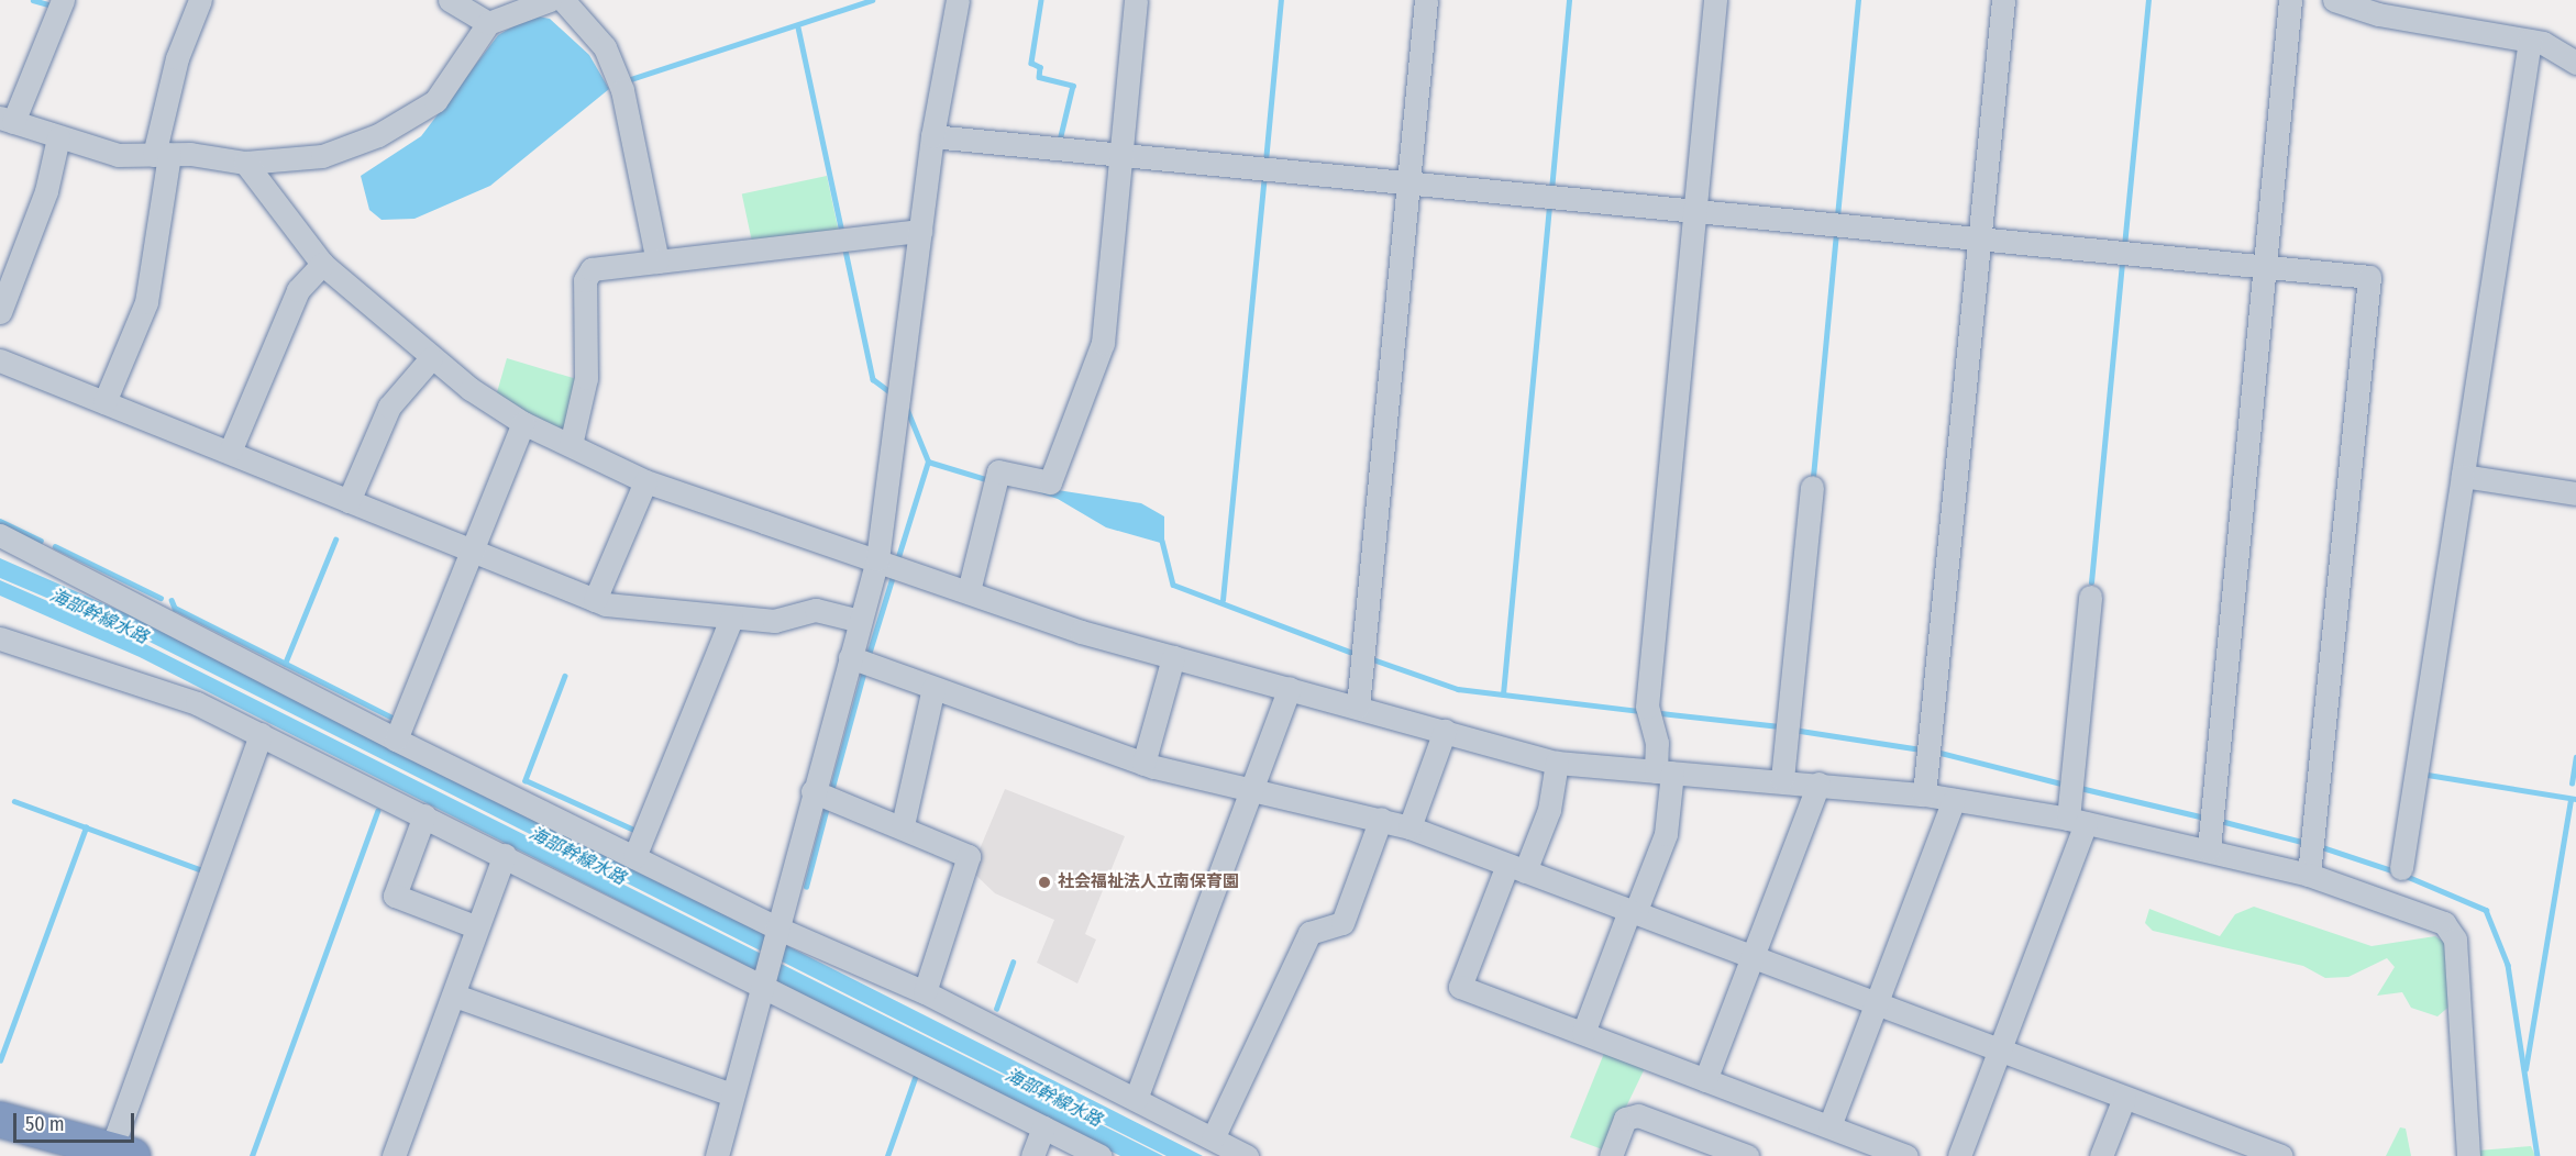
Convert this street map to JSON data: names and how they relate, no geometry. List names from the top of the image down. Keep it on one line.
{"water":["海部幹線水路"],"places":["社会福祉法人立南保育園"],"scale_bar":"50 m"}
